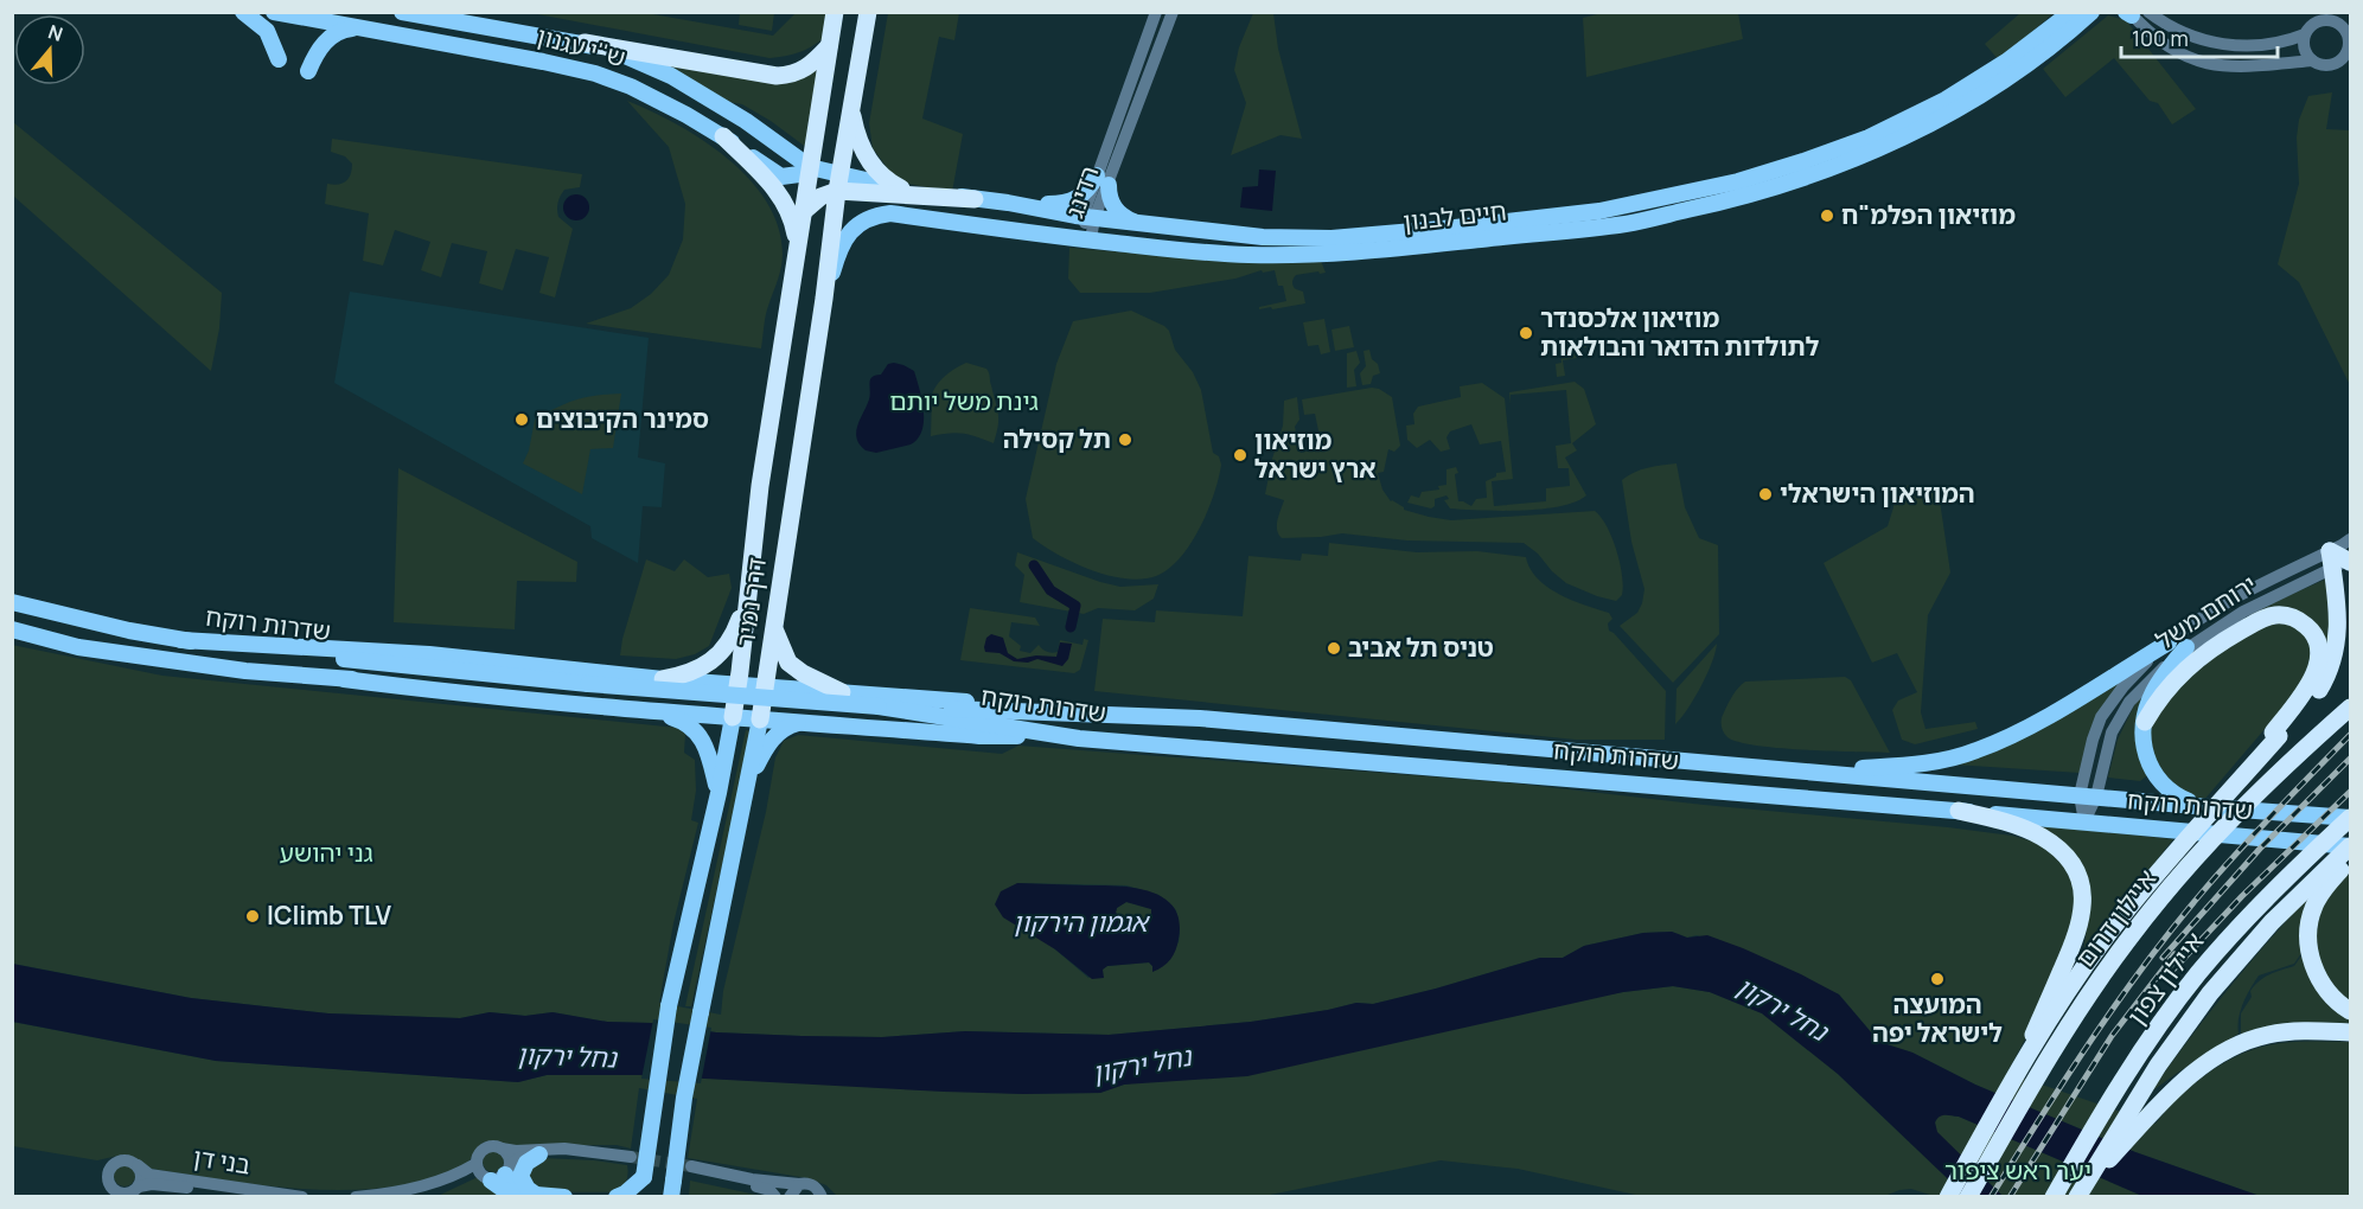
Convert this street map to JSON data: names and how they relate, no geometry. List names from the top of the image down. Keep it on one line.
{"streets":{"highway":["דרך נמיר","איילון דרום","איילון צפון"],"main road":["ש''י עגנון","חיים לבנון","שדרות רוקח"],"street":["רדינג","ירוחם משל","בני דן"]},"crossings":[["ש''י עגנון","דרך נמיר"],["רדינג","חיים לבנון"],["חיים לבנון","דרך נמיר"],["ירוחם משל","שדרות רוקח"],["שדרות רוקח","איילון צפון"]],"water":["אגמון הירקון","נחל ירקון"],"parks":["גינת משל יותם","גני יהושע","יער ראש ציפור"],"places":["מוזיאון הפלמ\"ח","מוזיאון אלכסנדר לתולדות הדואר והבולאות","סמינר הקיבוצים","תל קסילה","מוזיאון ארץ ישראל","המוזיאון הישראלי","טניס תל אביב","IClimb TLV","המועצה לישראל יפה"],"scale_bar":"100 m","north":"top"}
